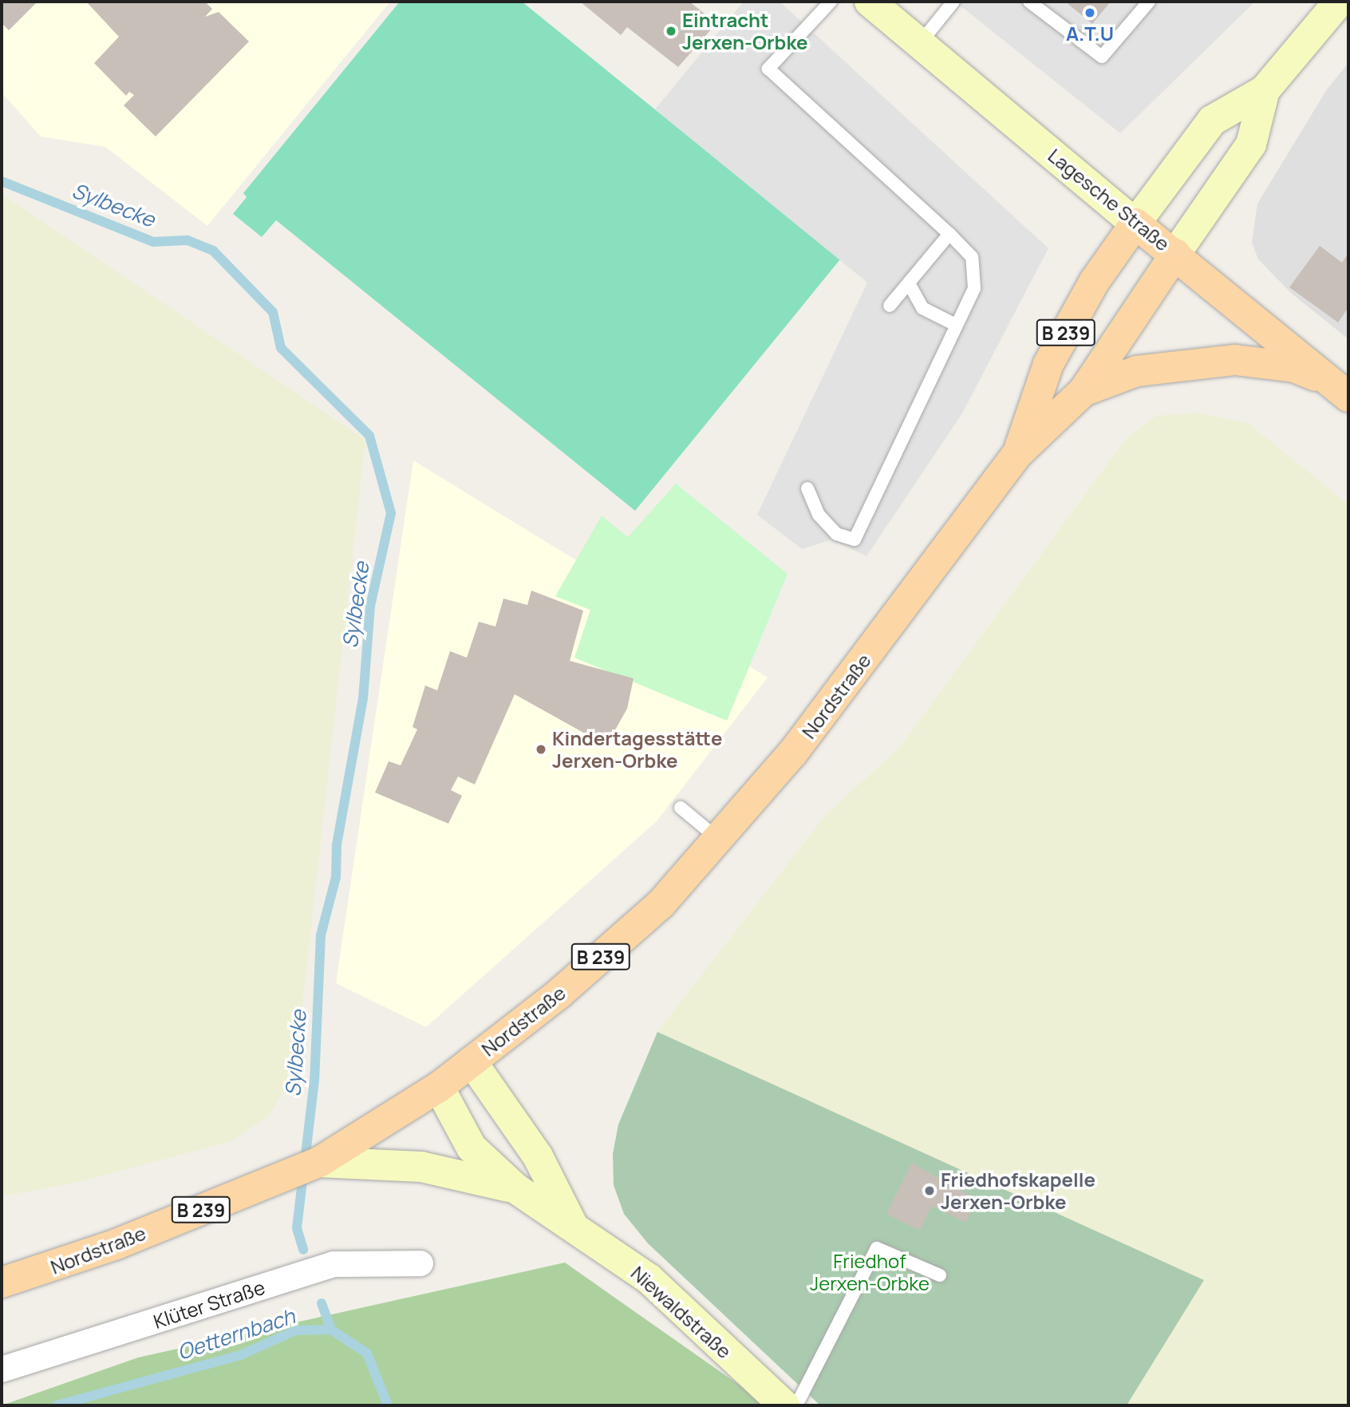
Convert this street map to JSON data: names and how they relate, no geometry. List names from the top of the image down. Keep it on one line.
{"streets":{"main road":["Lagesche Straße","B 239","Nordstraße","Niewaldstraße"],"street":["Klüter Straße"]},"crossings":[["Lagesche Straße","Nordstraße"],["Nordstraße","Niewaldstraße"]],"water":["Sylbecke","Oetternbach"],"parks":["Friedhof Jerxen-Orbke"],"places":["A.T.U","Eintracht Jerxen-Orbke","Kindertagesstätte Jerxen-Orbke","Friedhofskapelle Jerxen-Orbke"]}
